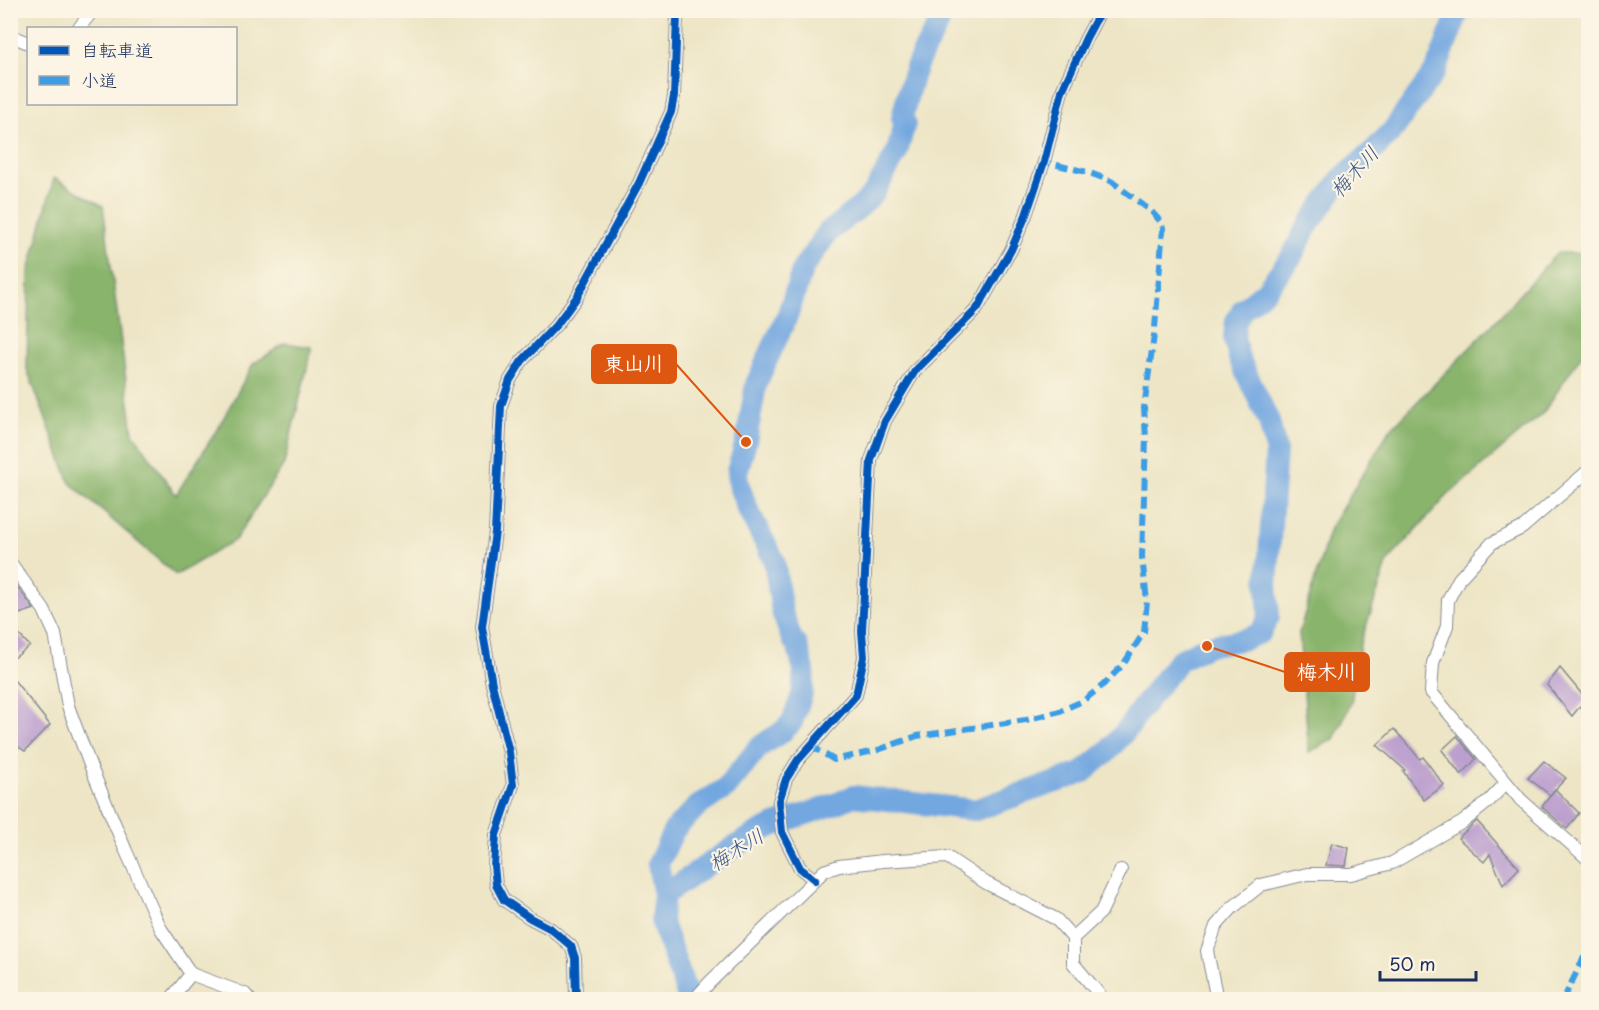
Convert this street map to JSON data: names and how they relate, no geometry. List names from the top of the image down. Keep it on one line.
{"water":["梅木川"],"places":["東山川","梅木川"],"legend":["自転車道","小道"],"scale_bar":"50 m"}
